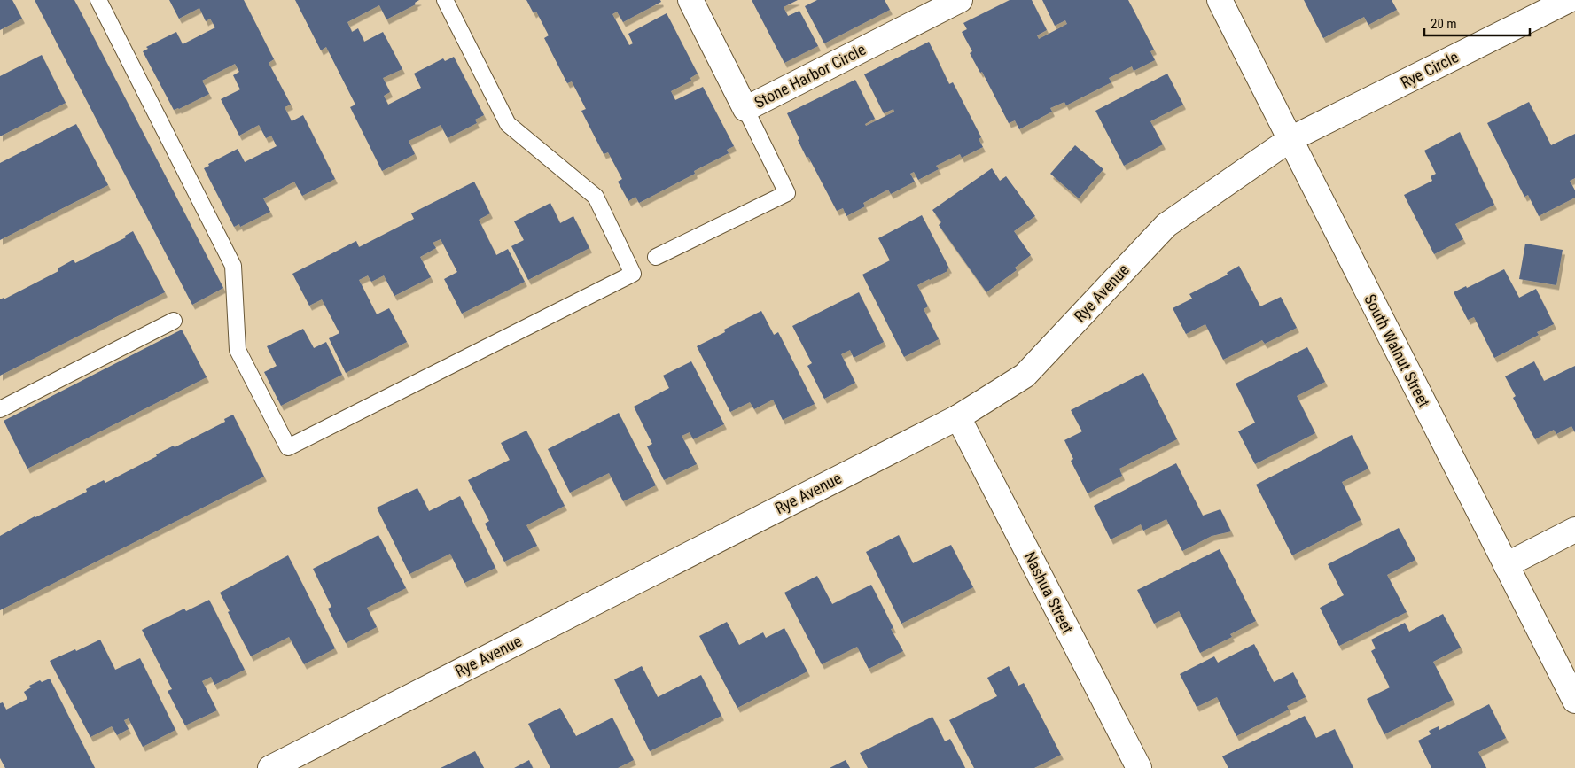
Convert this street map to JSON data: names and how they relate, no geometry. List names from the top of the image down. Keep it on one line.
{"streets":{"street":["Rye Circle","Stone Harbor Circle","Rye Avenue","South Walnut Street","Nashua Street"]},"crossings":[["Rye Circle","Rye Avenue"],["Rye Circle","South Walnut Street"],["Rye Avenue","South Walnut Street"],["Rye Avenue","Nashua Street"]],"scale_bar":"20 m"}
